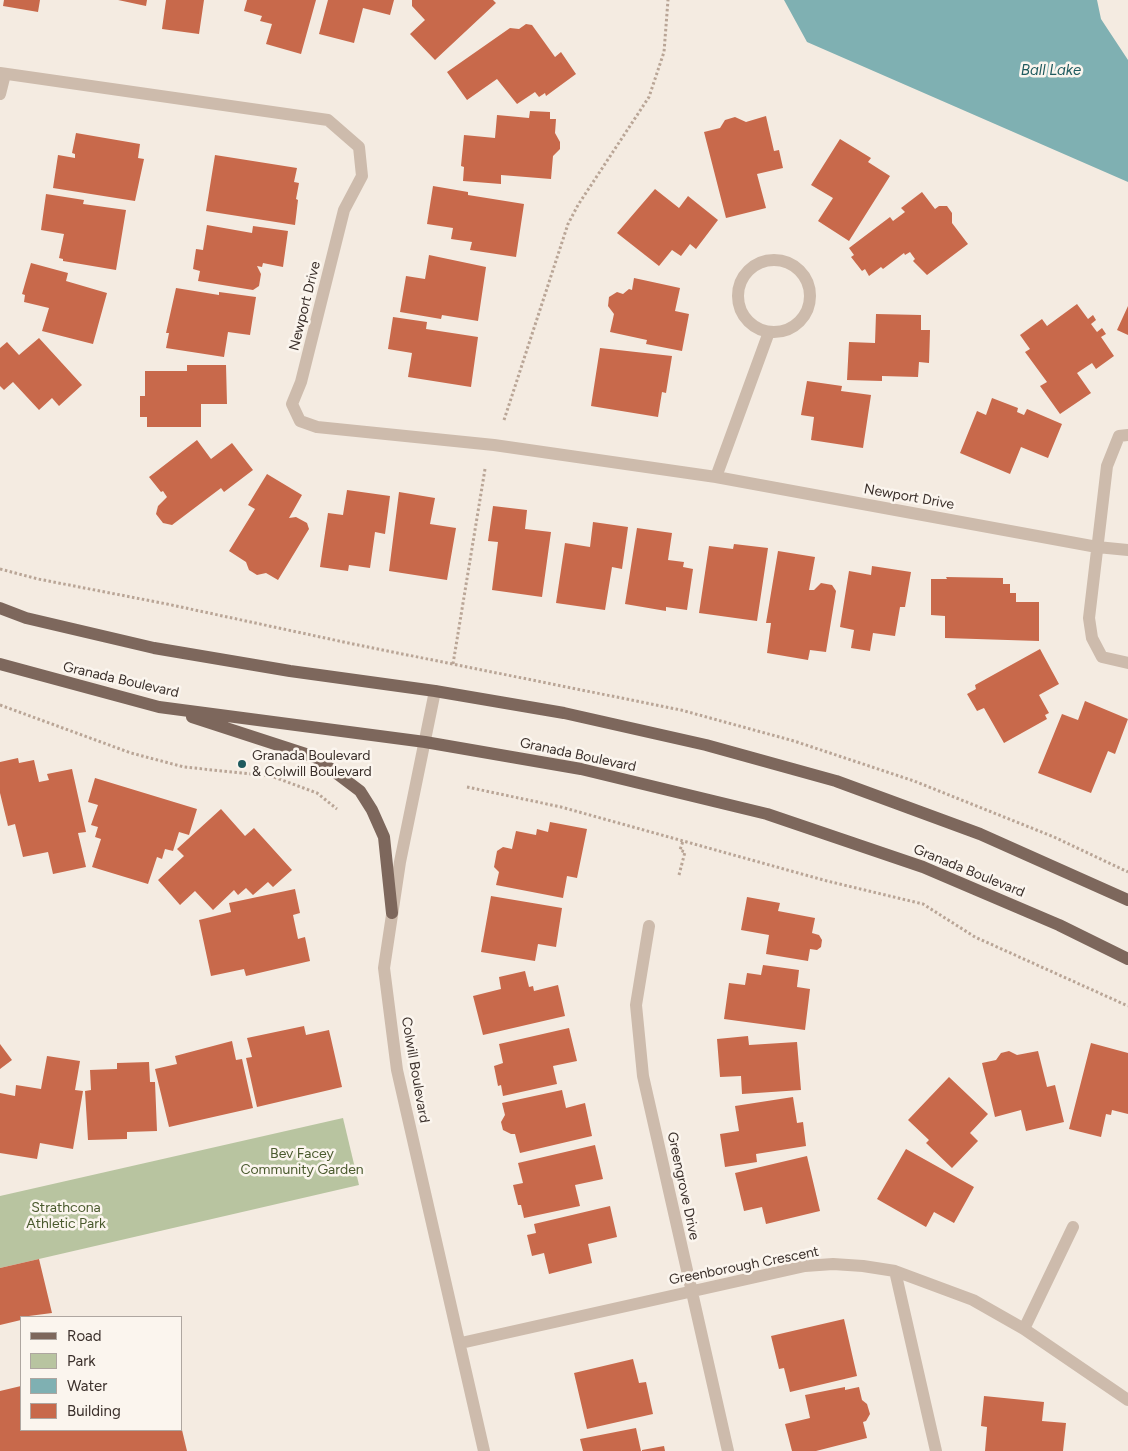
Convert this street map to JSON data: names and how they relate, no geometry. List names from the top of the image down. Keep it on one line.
{"streets":{"main road":["Granada Boulevard"],"street":["Newport Drive","Colwill Boulevard","Greengrove Drive","Greenborough Crescent"]},"crossings":[["Granada Boulevard","Colwill Boulevard"],["Colwill Boulevard","Greenborough Crescent"],["Greengrove Drive","Greenborough Crescent"]],"water":["Ball Lake"],"parks":["Bev Facey Community Garden","Strathcona Athletic Park"],"places":["Granada Boulevard & Colwill Boulevard"],"legend":["Road","Park","Water","Building"]}
